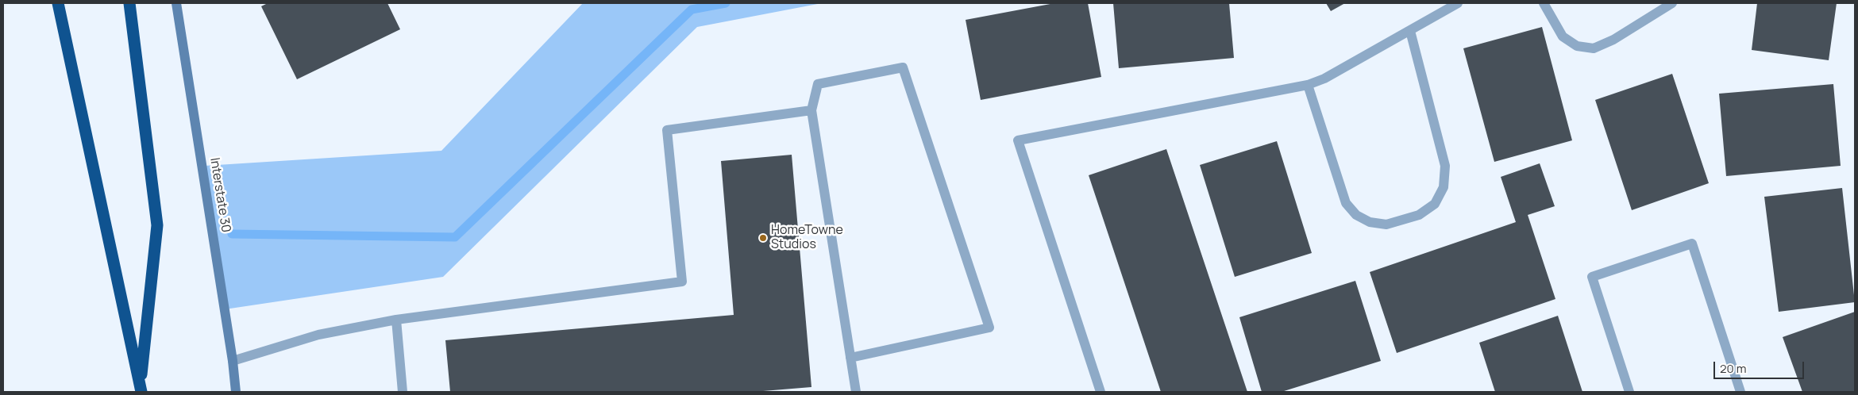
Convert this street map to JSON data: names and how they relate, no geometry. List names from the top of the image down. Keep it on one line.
{"streets":{"main road":["Interstate 30"]},"places":["HomeTowne Studios"],"scale_bar":"20 m"}
